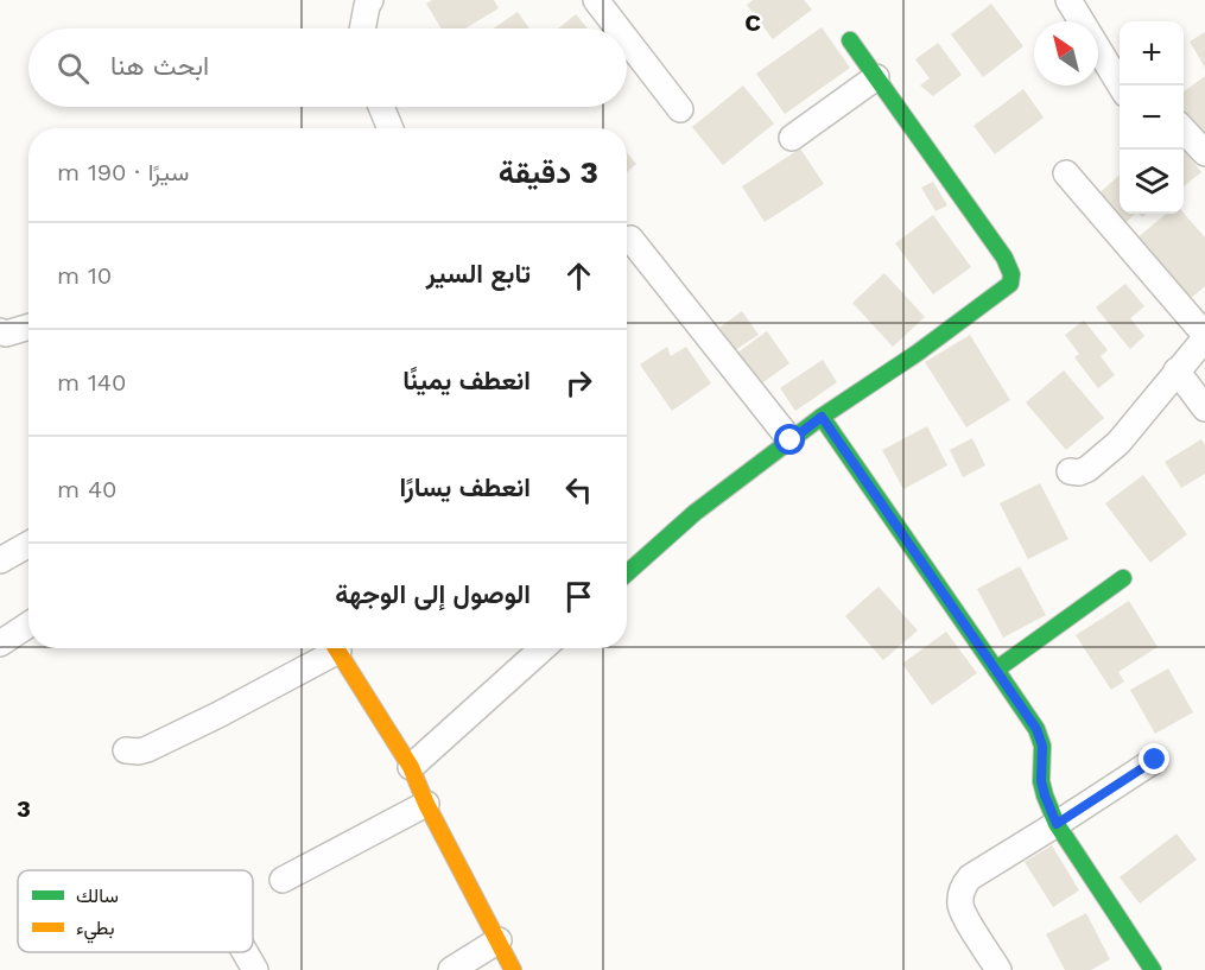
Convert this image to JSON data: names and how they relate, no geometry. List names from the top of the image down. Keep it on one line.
{"legend":["سالك","بطيء"],"north":"top left","page":{"map_buttons":["+","−"],"search":"ابحث هنا","heading":["3 دقيقة","سيرًا · 190 m"],"list":[["تابع السير","10 m"],["انعطف يمينًا","140 m"],["انعطف يسارًا","40 m"],"الوصول إلى الوجهة"]},"grid":{"columns":["C"],"rows":["3"]}}
